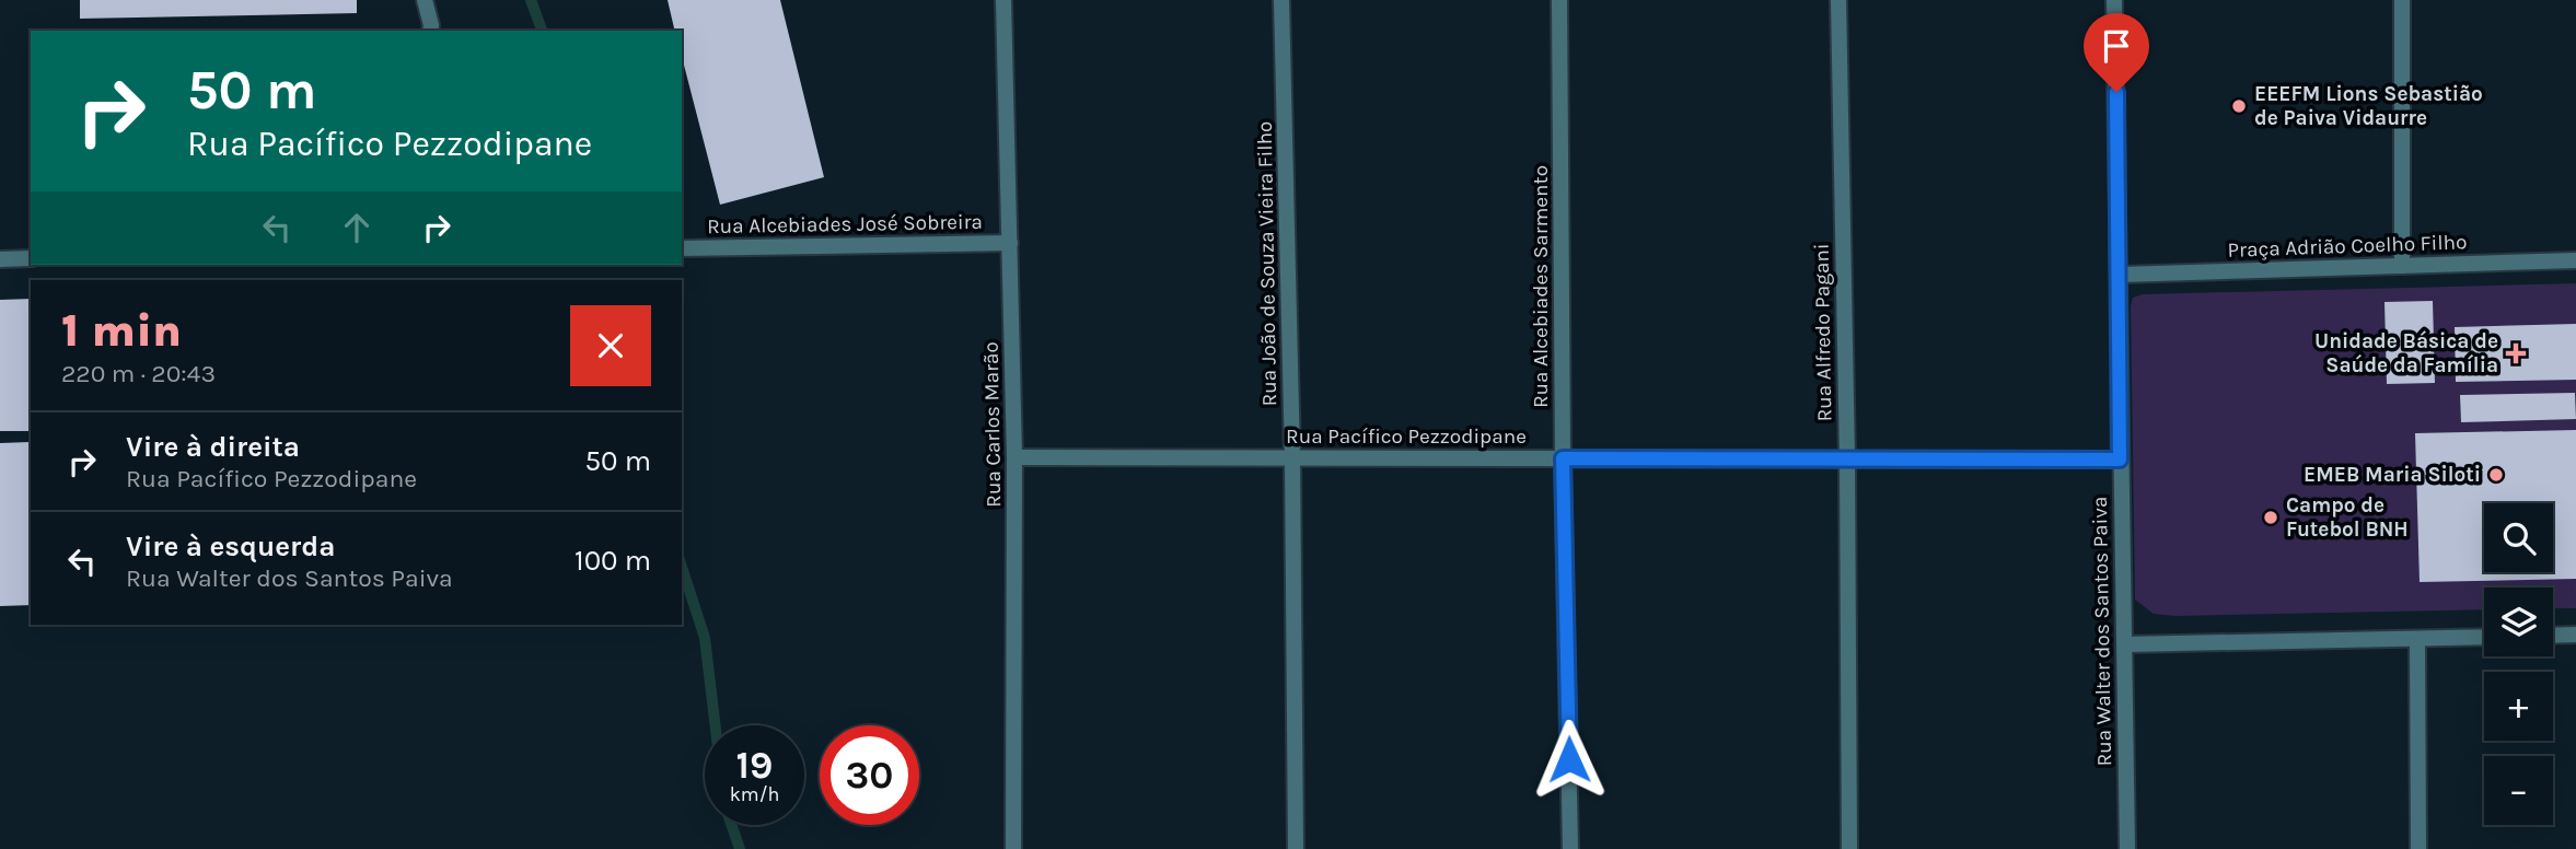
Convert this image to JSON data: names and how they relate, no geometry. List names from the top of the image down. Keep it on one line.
{"streets":{"street":["Rua Alcebiades José Sobreira","Praça Adrião Coelho Filho","Rua João de Souza Vieira Filho","Rua Alcebiades Sarmento","Rua Alfredo Pagani","Rua Carlos Marão","Rua Pacífico Pezzodipane","Rua Walter dos Santos Paiva"]},"crossings":[["Rua Alcebiades José Sobreira","Rua Carlos Marão"],["Praça Adrião Coelho Filho","Rua Walter dos Santos Paiva"],["Rua João de Souza Vieira Filho","Rua Pacífico Pezzodipane"],["Rua Alcebiades Sarmento","Rua Pacífico Pezzodipane"],["Rua Alfredo Pagani","Rua Pacífico Pezzodipane"],["Rua Carlos Marão","Rua Pacífico Pezzodipane"],["Rua Pacífico Pezzodipane","Rua Walter dos Santos Paiva"]],"places":{"other":["EEEFM Lions Sebastião de Paiva Vidaurre","EMEB Maria Siloti","Campo de Futebol BNH"],"health":["Unidade Básica de Saúde da Família"]},"page":{"turn":["50 m","Rua Pacífico Pezzodipane"],"heading":["1 min","220 m · 20:43"],"list":[{"name":"Vire à direita","note":"Rua Pacífico Pezzodipane","value":"50 m"},{"name":"Vire à esquerda","note":"Rua Walter dos Santos Paiva","value":"100 m"}],"map_buttons":["+","−"],"speed":"19 km/h","limit":"30"}}
